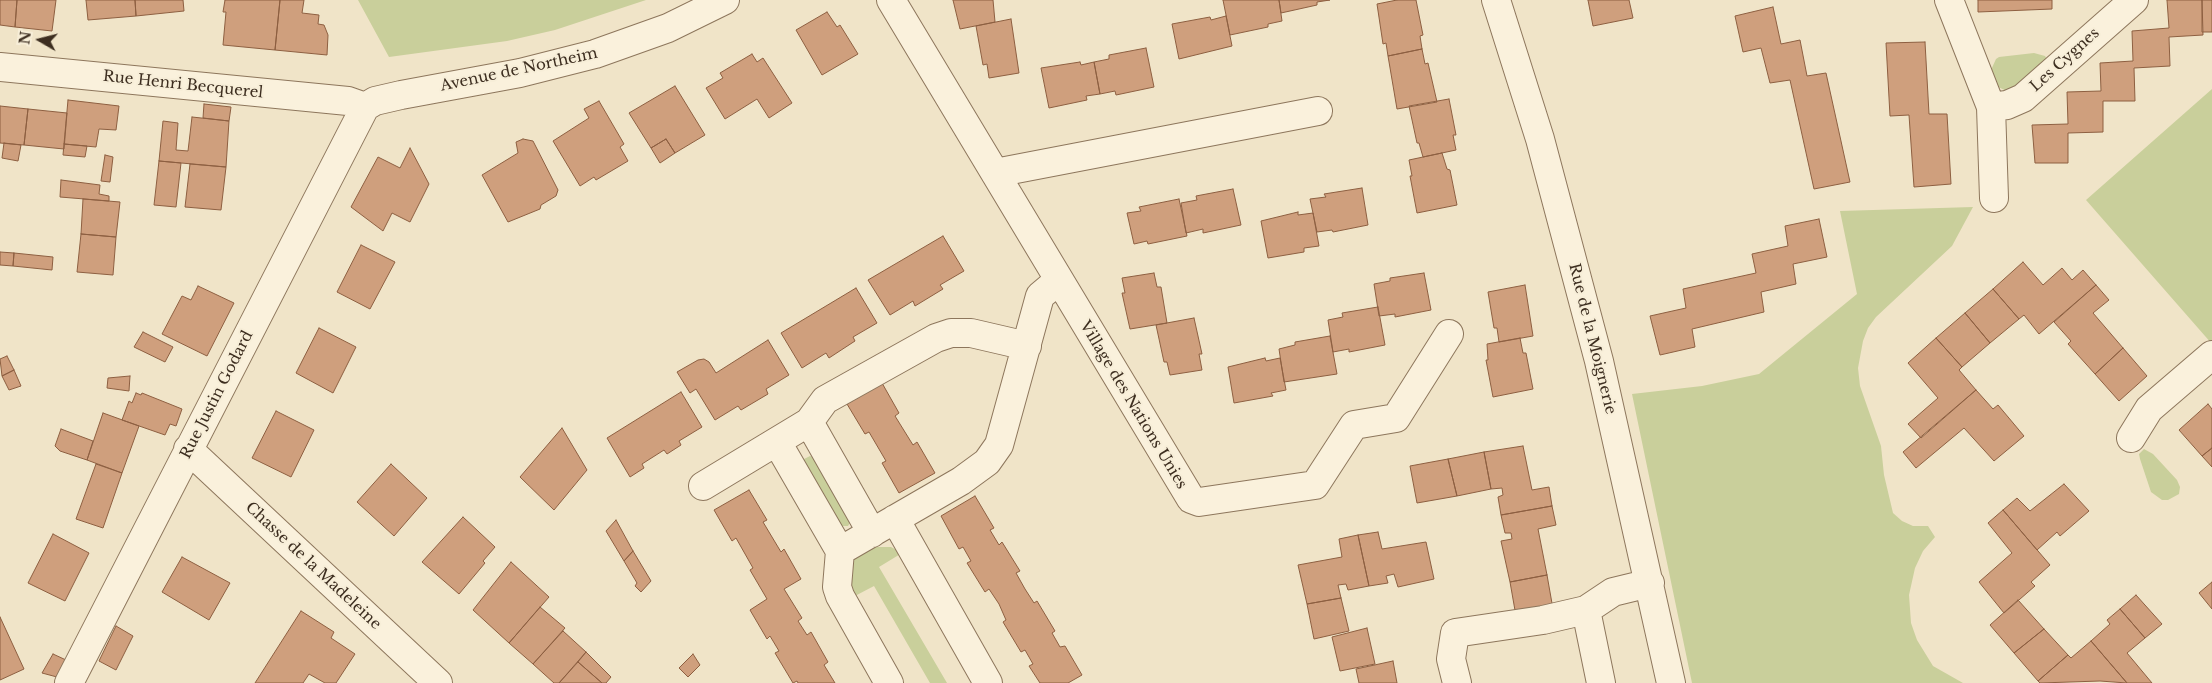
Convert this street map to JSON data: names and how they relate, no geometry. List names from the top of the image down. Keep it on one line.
{"streets":{"street":["Les Cygnes","Avenue de Northeim","Rue Henri Becquerel","Rue de la Moignerie","Rue Justin Godard","Village des Nations Unies","Chasse de la Madeleine"]},"crossings":[["Avenue de Northeim","Rue Henri Becquerel"],["Avenue de Northeim","Rue Justin Godard"],["Rue Henri Becquerel","Rue Justin Godard"],["Rue Justin Godard","Chasse de la Madeleine"]],"north":"left"}
